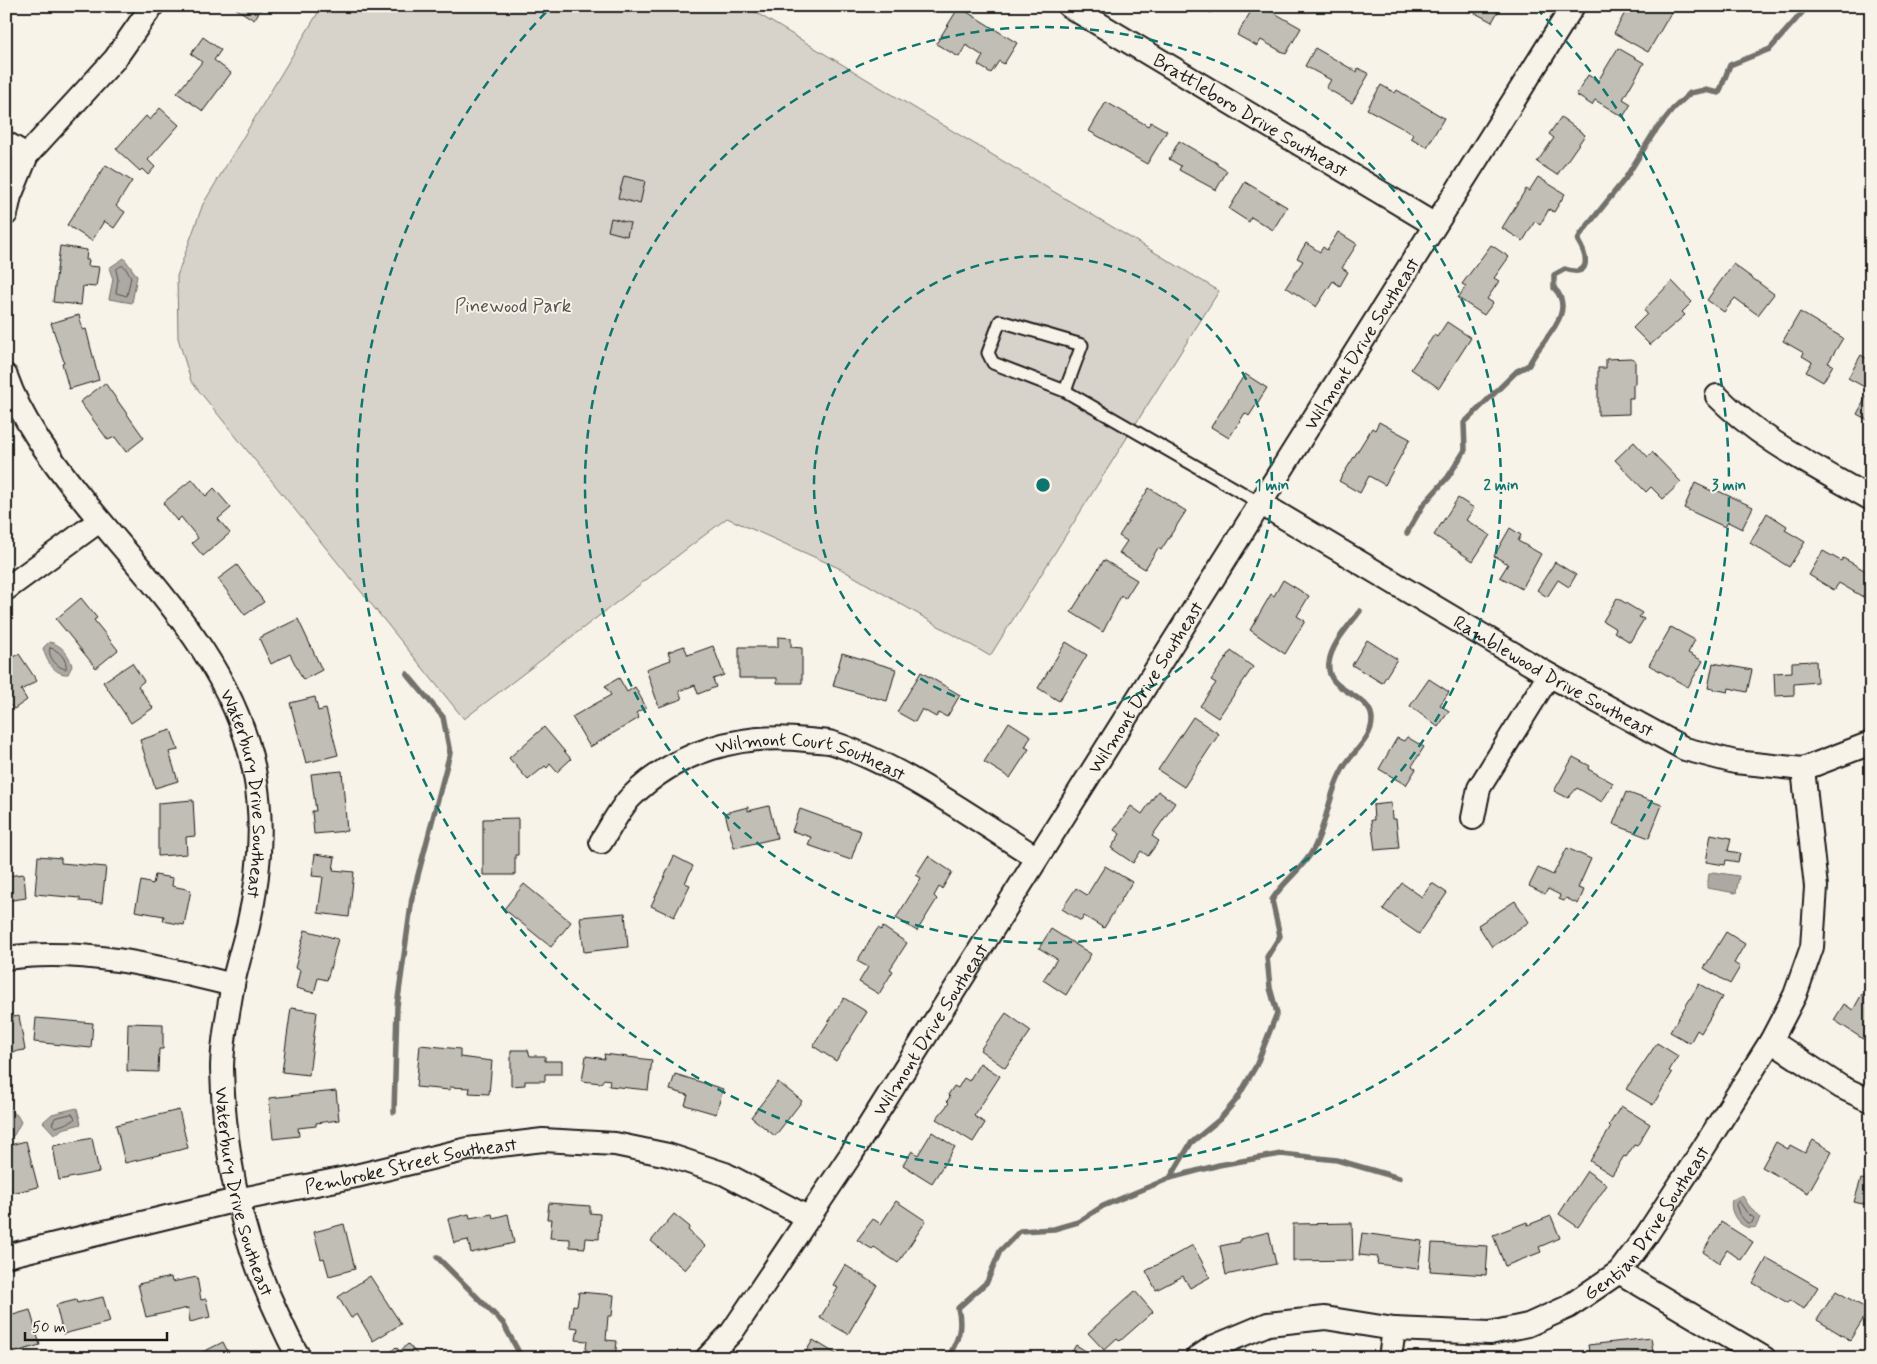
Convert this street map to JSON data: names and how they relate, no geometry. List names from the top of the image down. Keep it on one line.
{"streets":{"street":["Brattleboro Drive Southeast","Wilmont Drive Southeast","Ramblewood Drive Southeast","Wilmont Court Southeast","Waterbury Drive Southeast","Pembroke Street Southeast","Gentian Drive Southeast"]},"crossings":[["Brattleboro Drive Southeast","Wilmont Drive Southeast"],["Wilmont Drive Southeast","Ramblewood Drive Southeast"],["Wilmont Drive Southeast","Wilmont Court Southeast"],["Wilmont Drive Southeast","Pembroke Street Southeast"],["Ramblewood Drive Southeast","Gentian Drive Southeast"],["Waterbury Drive Southeast","Pembroke Street Southeast"]],"parks":["Pinewood Park"],"scale_bar":"50 m","rings":["1 min","2 min","3 min"]}
